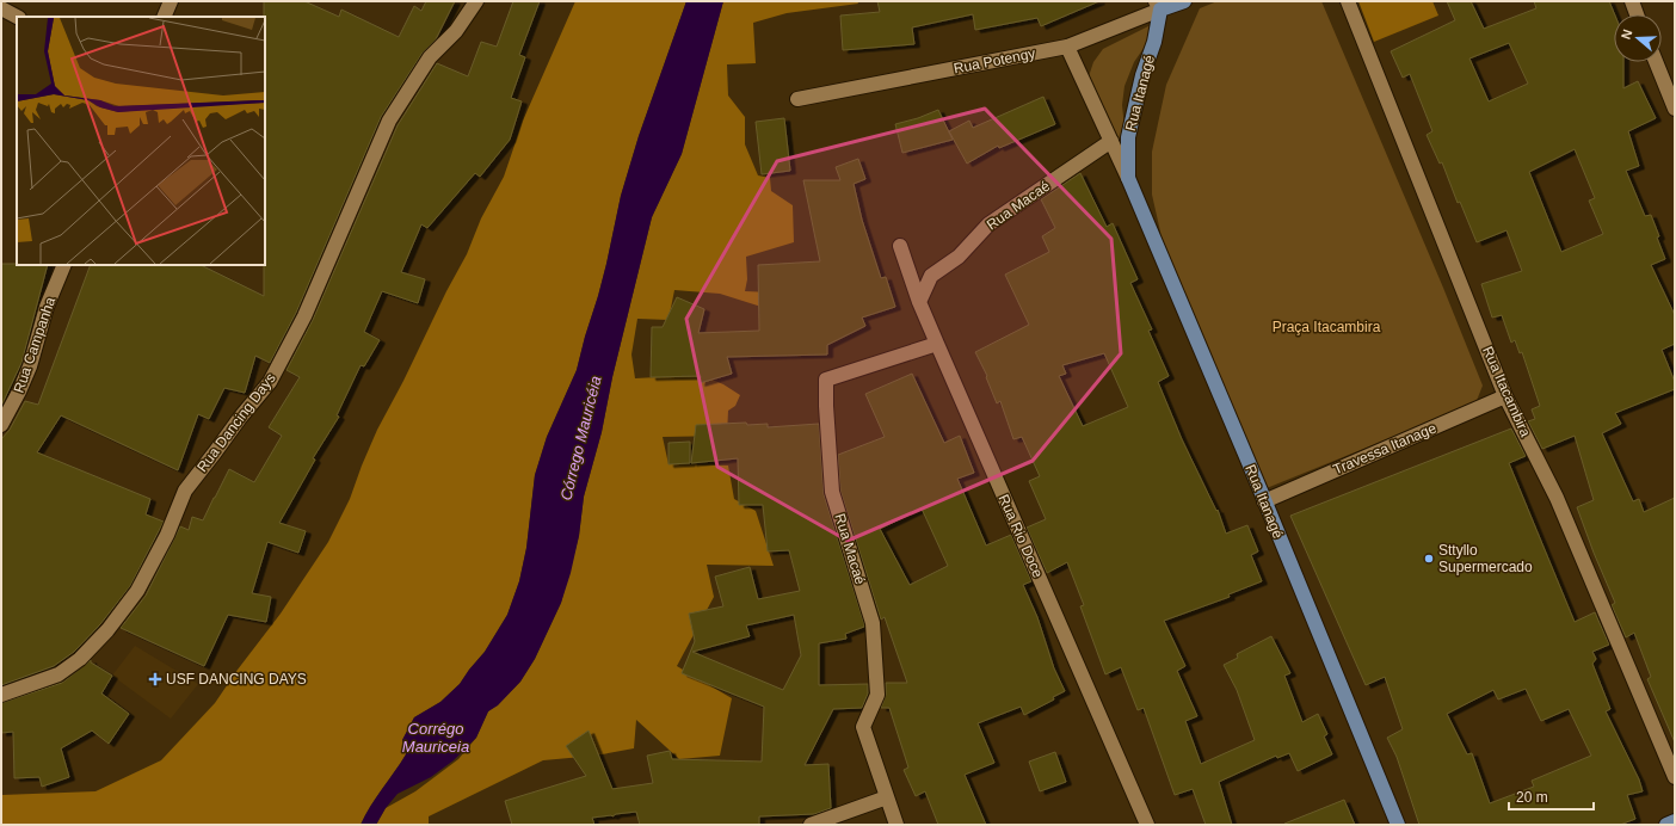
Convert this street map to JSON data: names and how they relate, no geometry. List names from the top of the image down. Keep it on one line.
{"streets":{"main road":["Rua Potengy","Rua Itanagé"],"street":["Rua Macaé","Rua Campanha","Rua Itacambira","Rua Dancing Days","Travessa Itanage","Rua Rio Doce"]},"crossings":[["Rua Potengy","Rua Itanagé"],["Rua Itanagé","Rua Macaé"],["Rua Itanagé","Travessa Itanage"],["Rua Macaé","Rua Rio Doce"],["Rua Itacambira","Travessa Itanage"]],"water":["Córrego Mauricéia","Corrégo Mauriceia"],"parks":["Praça Itacambira"],"places":{"other":["Sttyllo Supermercado"],"health":["USF DANCING DAYS"]},"scale_bar":"20 m","north":"left"}
